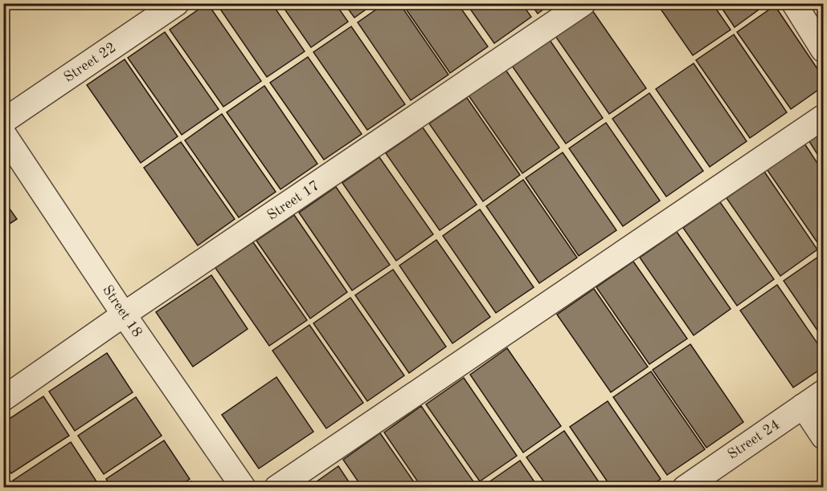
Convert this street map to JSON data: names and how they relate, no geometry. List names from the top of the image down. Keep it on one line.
{"streets":{"street":["Street 22","Street 17","Street 18","Street 24"]},"crossings":[["Street 17","Street 18"]]}
